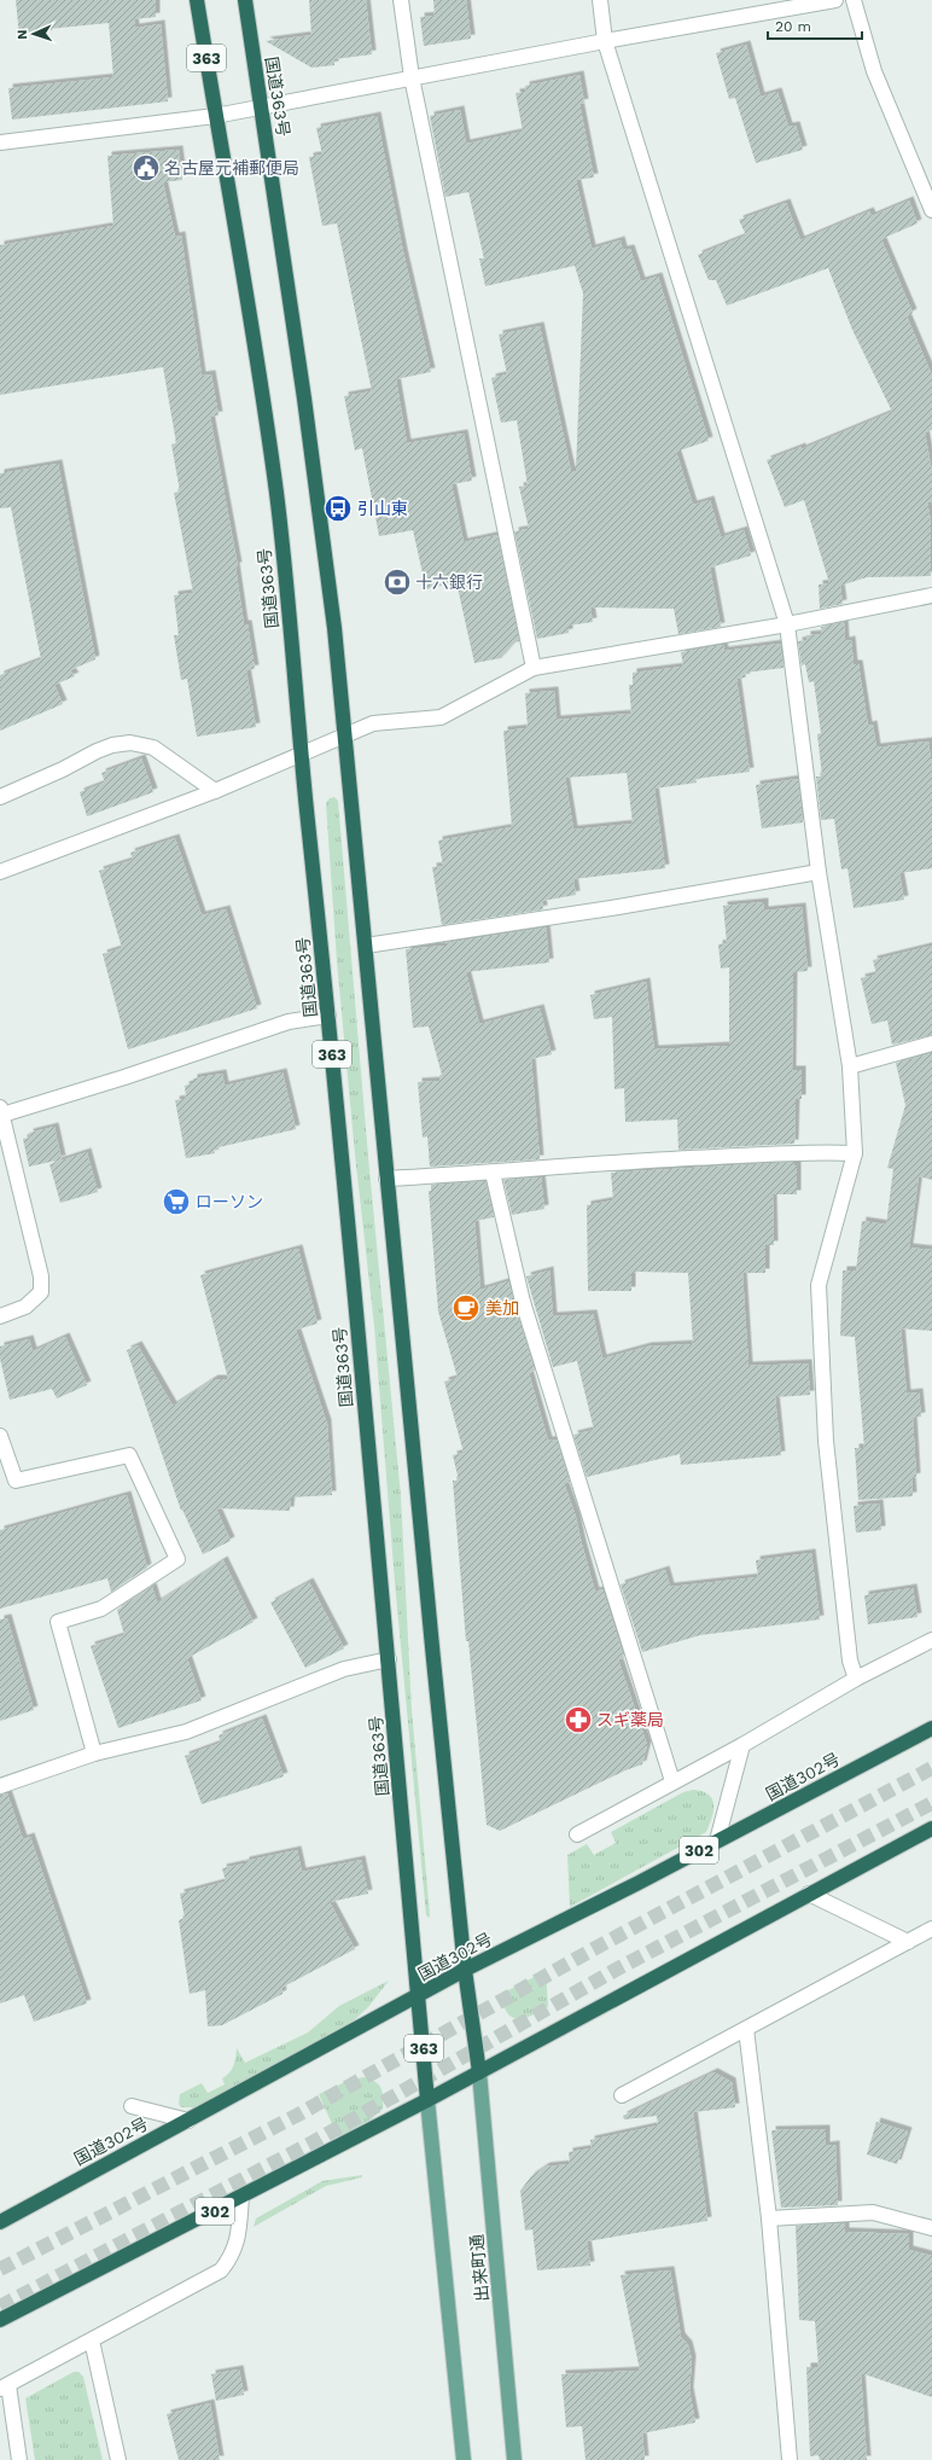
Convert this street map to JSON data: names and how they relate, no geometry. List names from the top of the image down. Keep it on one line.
{"streets":{"highway":["363","国道363号","国道302号","302"],"main road":["出来町通"]},"crossings":[["国道363号","国道302号"],["国道363号","302"],["国道363号","出来町通"],["302","出来町通"]],"places":{"public building":["名古屋元補郵便局"],"bus stop":["引山東"],"bank":["十六銀行"],"supermarket":["ローソン"],"cafe":["美加"],"pharmacy":["スギ薬局"]},"scale_bar":"20 m","north":"left"}
